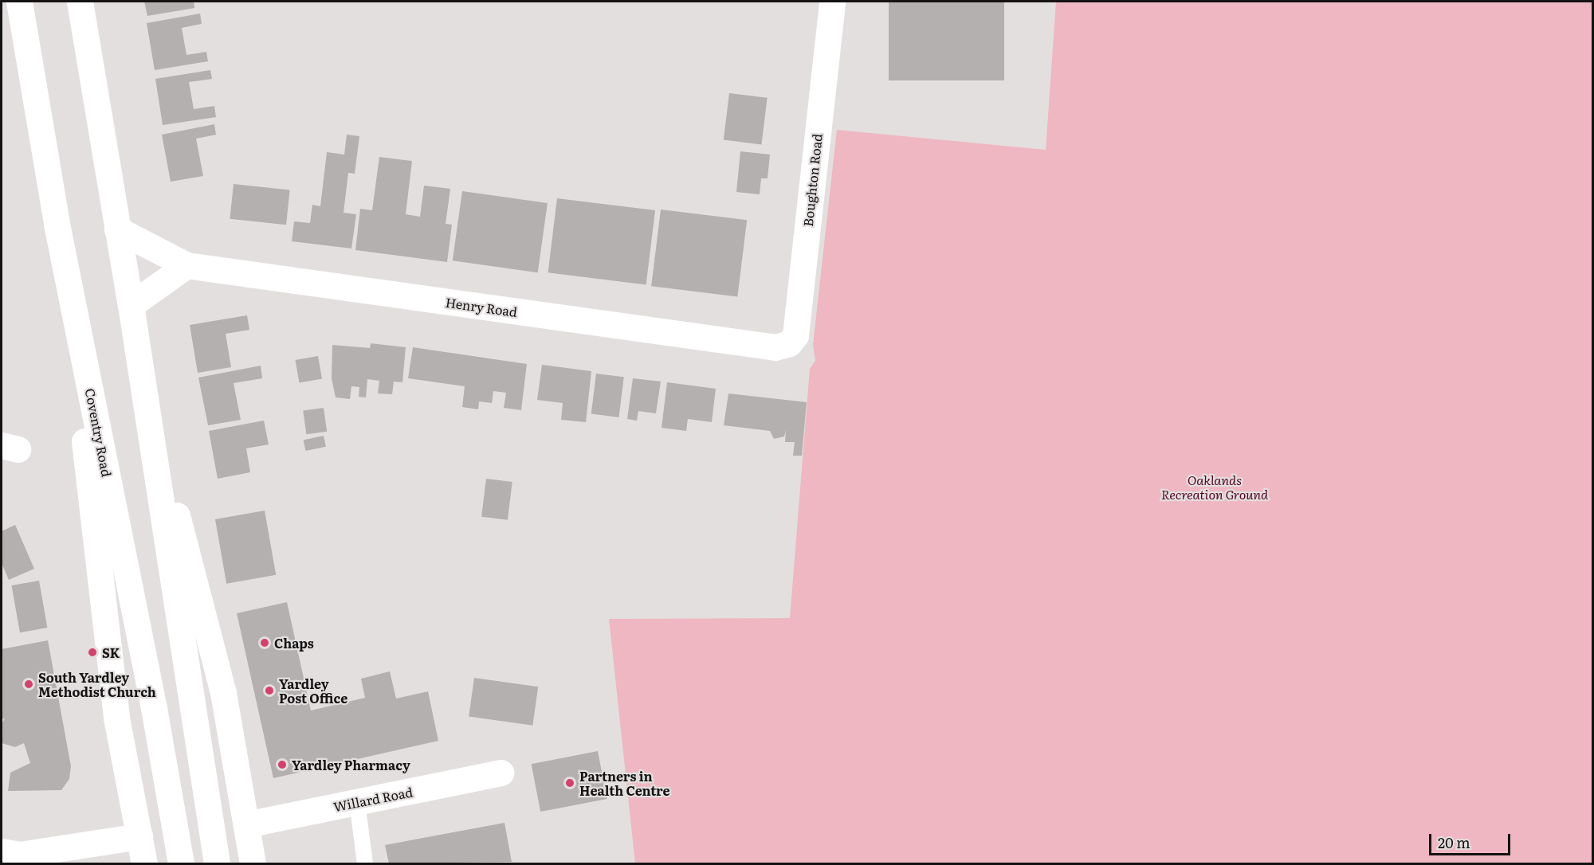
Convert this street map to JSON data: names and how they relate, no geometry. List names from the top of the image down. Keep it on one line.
{"streets":{"main road":["Boughton Road","Henry Road","Coventry Road","Willard Road"]},"crossings":[["Boughton Road","Henry Road"]],"parks":["Oaklands Recreation Ground"],"places":["Chaps","SK","South Yardley Methodist Church","Yardley Post Office","Yardley Pharmacy","Partners in Health Centre"],"scale_bar":"20 m"}
